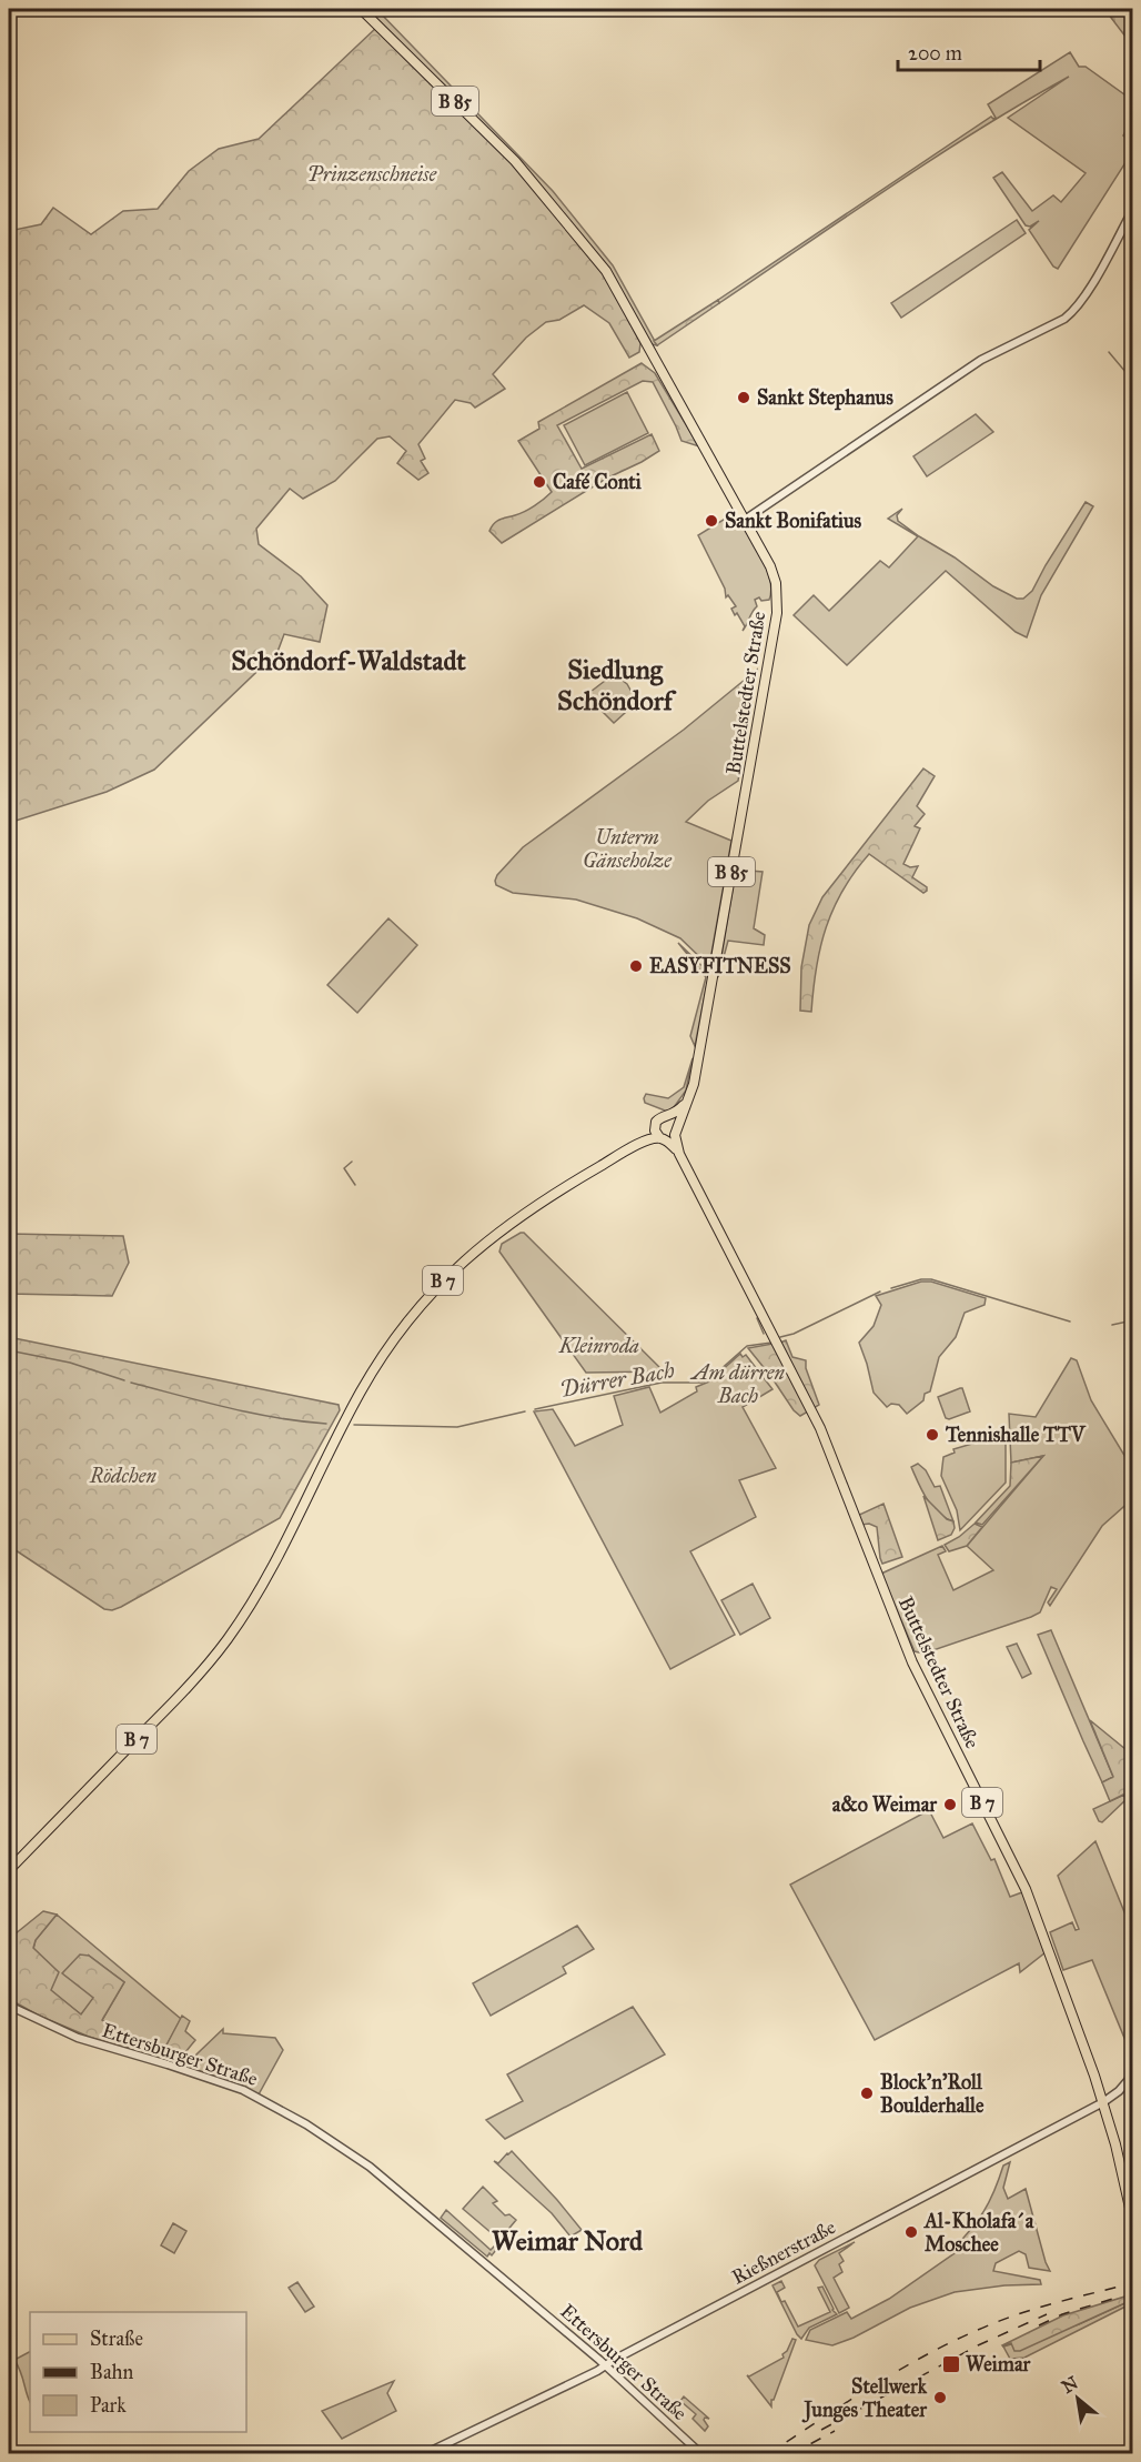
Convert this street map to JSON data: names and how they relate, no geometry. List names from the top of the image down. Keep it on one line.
{"streets":{"main road":["B 85","Buttelstedter Straße","B 7"],"street":["Ettersburger Straße","Rießnerstraße"]},"crossings":[["B 85","Buttelstedter Straße"],["Buttelstedter Straße","B 7"],["Buttelstedter Straße","Rießnerstraße"],["Ettersburger Straße","Rießnerstraße"]],"districts":["Schöndorf-Waldstadt","Siedlung Schöndorf","Weimar Nord"],"water":["Dürrer Bach"],"parks":["Prinzenschneise","Unterm Gänseholze","Kleinroda","Am dürren Bach","Rödchen"],"places":{"other":["Sankt Stephanus","Café Conti","Sankt Bonifatius","EASYFITNESS","Tennishalle TTV","a&o Weimar","Block'n'Roll Boulderhalle","Al-Kholafa´a Moschee","Stellwerk Junges Theater"],"transit":["Weimar"]},"legend":["Straße","Bahn","Park"],"scale_bar":"200 m","north":"top left"}
